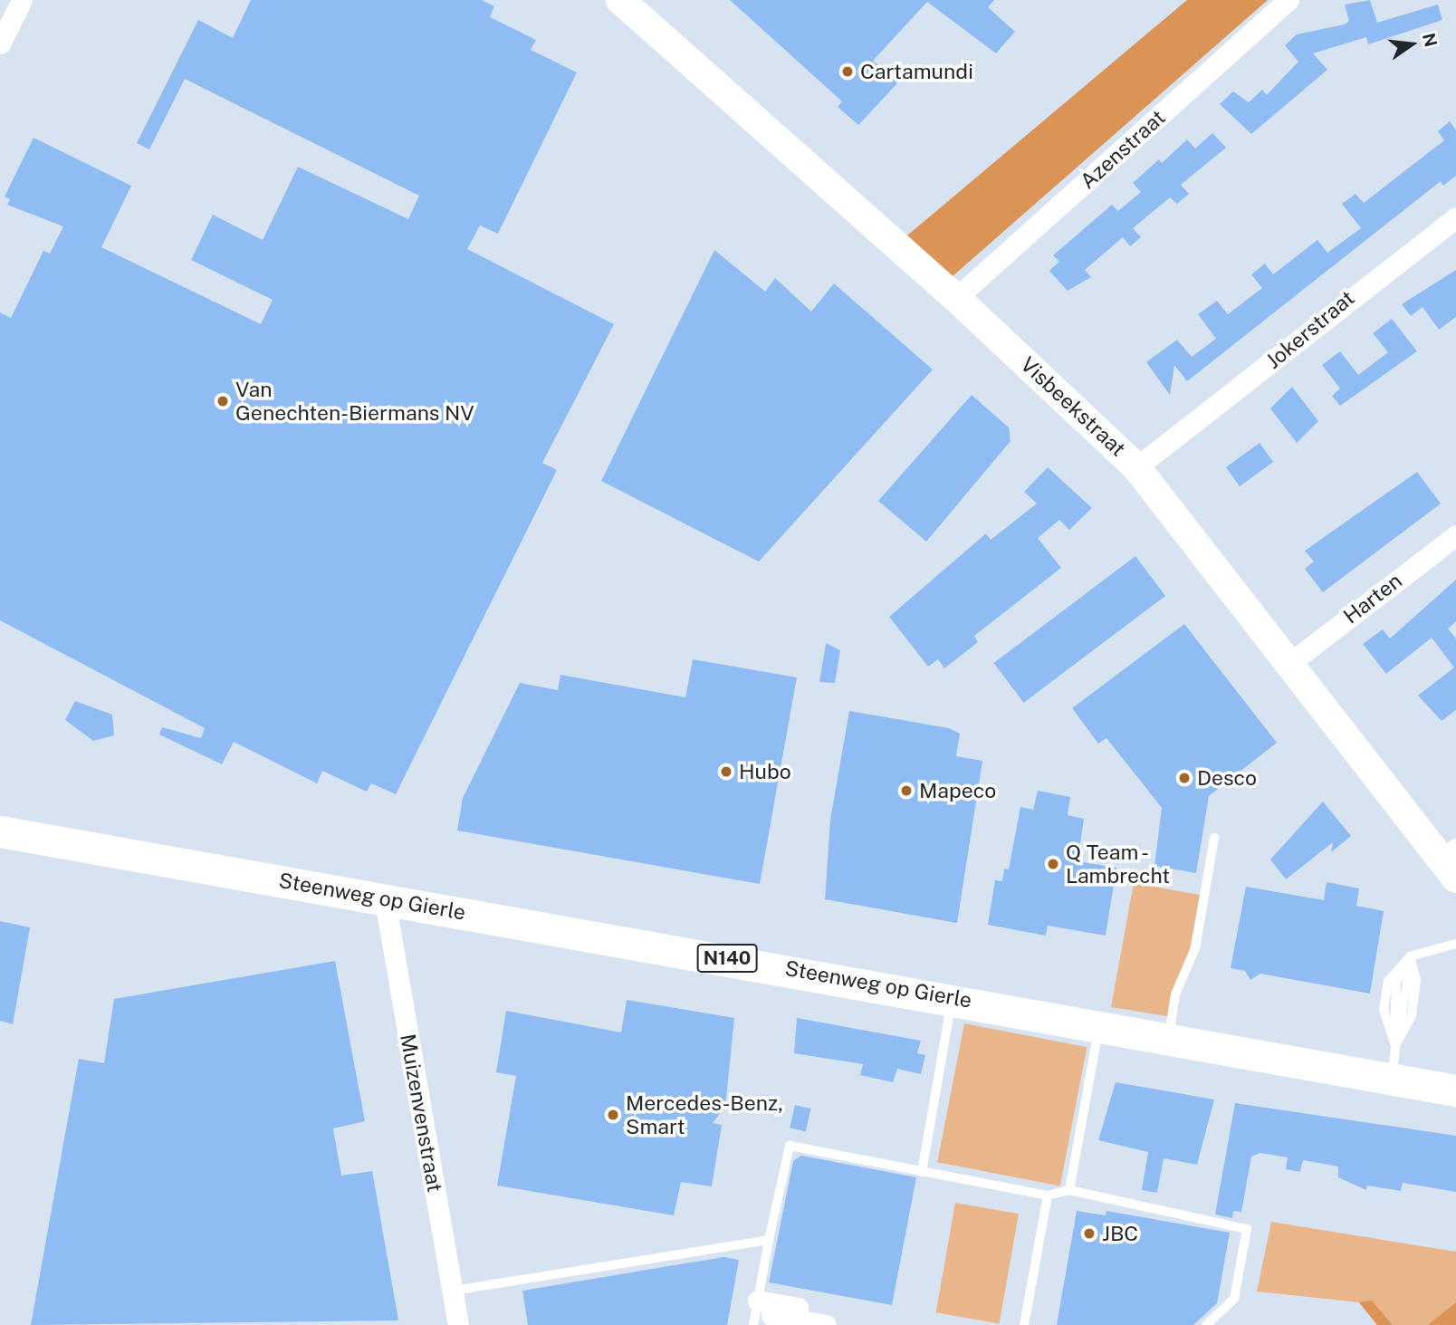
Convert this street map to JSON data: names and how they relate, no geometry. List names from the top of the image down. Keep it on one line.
{"streets":{"main road":["Steenweg op Gierle","N140"],"street":["Azenstraat","Jokerstraat","Visbeekstraat","Harten","Muizenvenstraat"]},"crossings":[["Azenstraat","Visbeekstraat"],["Jokerstraat","Visbeekstraat"],["Visbeekstraat","Harten"],["Steenweg op Gierle","Muizenvenstraat"]],"places":["Cartamundi","Van Genechten-Biermans NV","Hubo","Desco","Mapeco","Q Team - Lambrecht","Mercedes-Benz, Smart","JBC"],"north":"right"}
